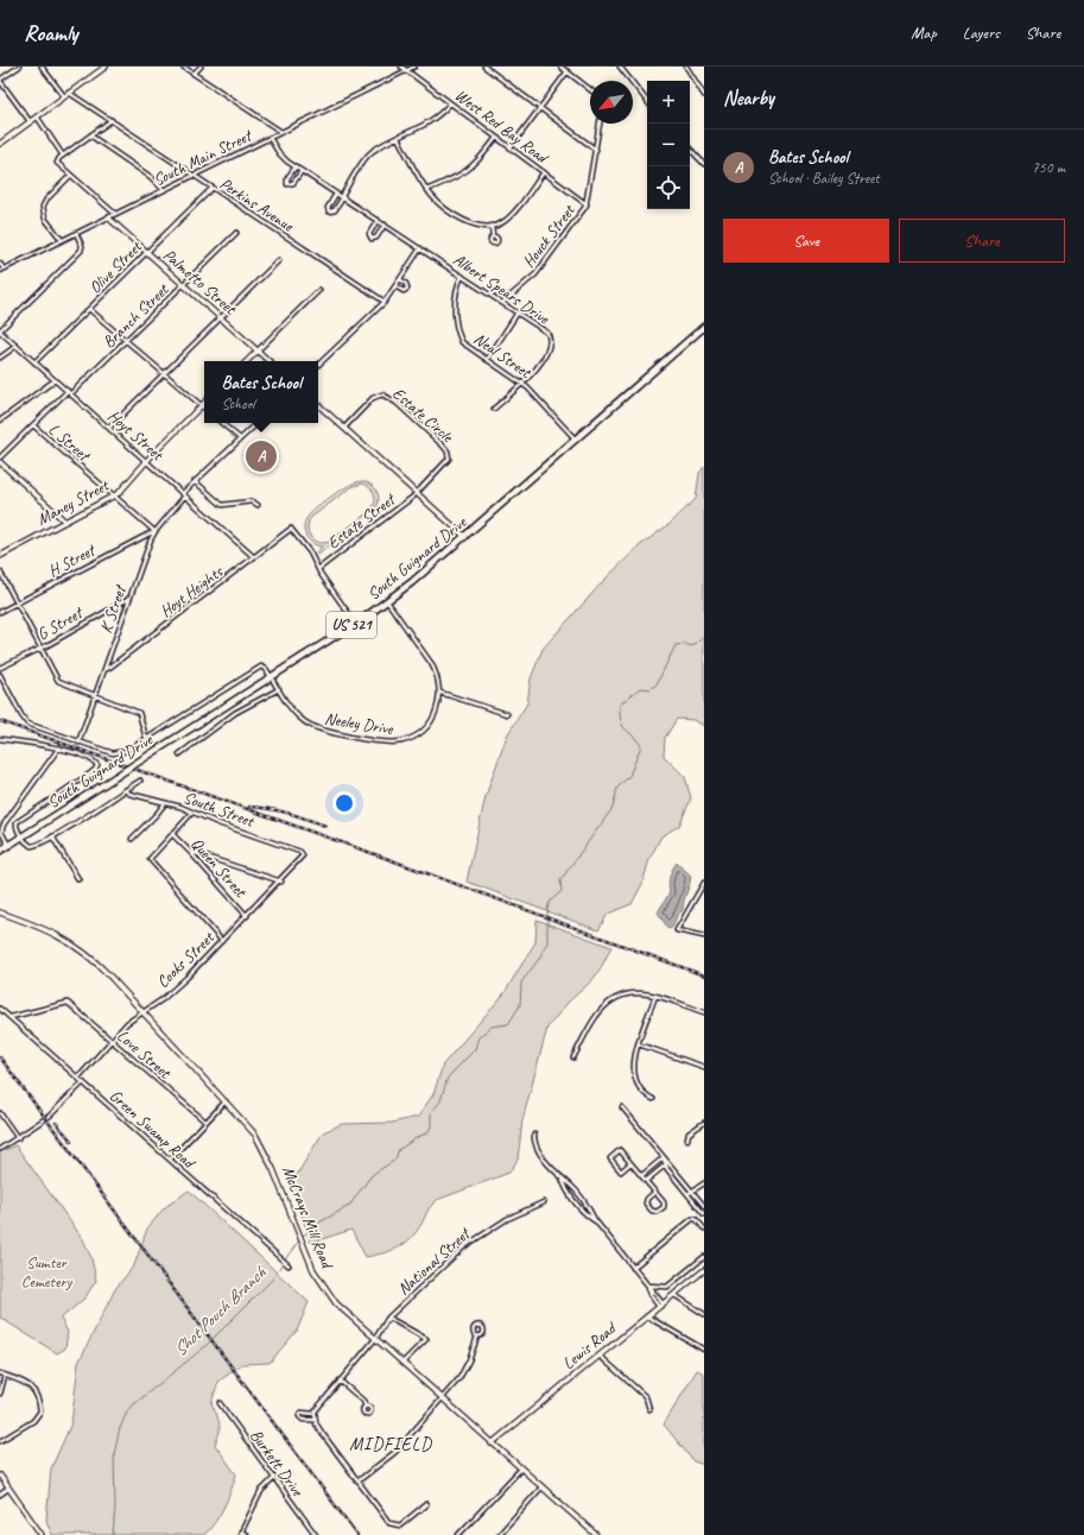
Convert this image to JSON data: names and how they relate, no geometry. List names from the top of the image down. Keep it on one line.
{"streets":{"highway":["South Guignard Drive","US 521"],"street":["West Red Bay Road","South Main Street","Perkins Avenue","Houck Street","Olive Street","Palmetto Street","Albert Spears Drive","Branch Street","Neal Street","Estate Circle","Hoyt Street","L Street","Maney Street","Estate Street","H Street","Hoyt Heights","K Street","G Street","Neeley Drive","South Street","Queen Street","Cooks Street","Love Street","Green Swamp Road","McCrays Mill Road","National Street","Lewis Road","Burkett Drive"]},"crossings":[["West Red Bay Road","South Main Street"],["West Red Bay Road","Houck Street"],["South Main Street","Perkins Avenue"],["South Main Street","Palmetto Street"],["South Main Street","Albert Spears Drive"],["Perkins Avenue","Olive Street"],["Houck Street","Albert Spears Drive"],["Olive Street","Palmetto Street"],["Olive Street","Hoyt Street"],["Palmetto Street","Branch Street"],["Albert Spears Drive","Neal Street"],["Branch Street","Hoyt Street"],["Branch Street","L Street"],["Neal Street","South Guignard Drive"],["Estate Circle","Estate Street"],["Hoyt Street","Maney Street"],["Hoyt Street","Hoyt Heights"],["Hoyt Street","K Street"],["L Street","Maney Street"],["L Street","H Street"],["L Street","K Street"],["Estate Street","Hoyt Heights"],["South Guignard Drive","Neeley Drive"],["H Street","K Street"],["Hoyt Heights","K Street"],["K Street","G Street"],["South Street","Cooks Street"],["Queen Street","Cooks Street"],["Cooks Street","Love Street"],["Cooks Street","Green Swamp Road"],["Cooks Street","McCrays Mill Road"],["Love Street","Green Swamp Road"],["McCrays Mill Road","National Street"],["McCrays Mill Road","Lewis Road"]],"districts":["MIDFIELD"],"water":["Shot Pouch Branch"],"parks":["Sumter Cemetery"],"north":"bottom left","page":{"header":"Roamly","nav":["Map","Layers","Share"],"heading":"Nearby","map_buttons":["+","−"],"list":[{"mark":"A","name":"Bates School","note":"School · Bailey Street","value":"750 m"}],"buttons":["Save","Share"],"popup":["Bates School","School"],"pins":"A"}}
